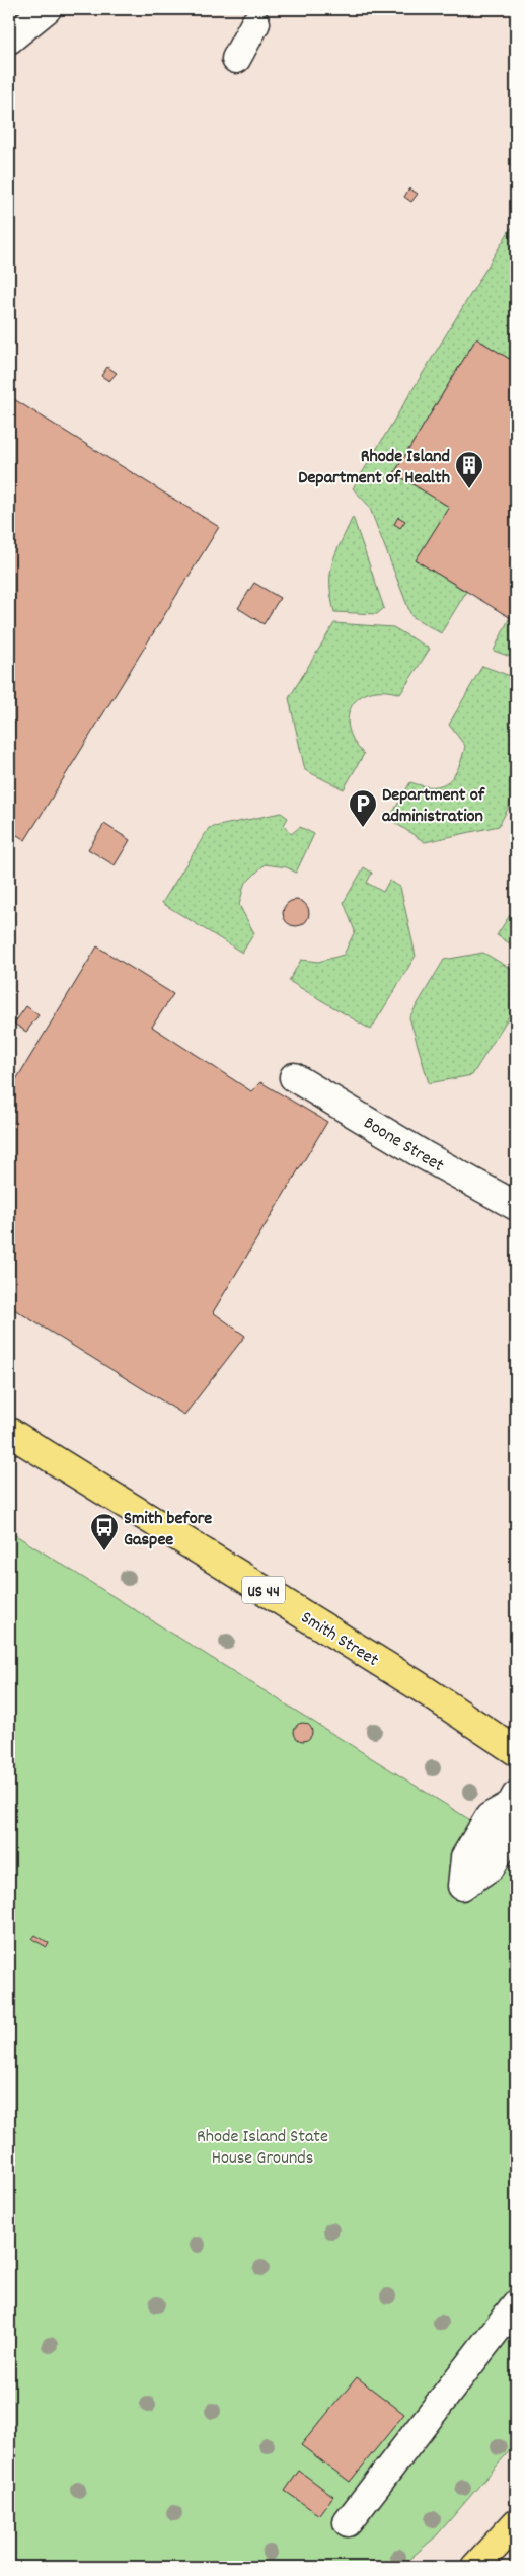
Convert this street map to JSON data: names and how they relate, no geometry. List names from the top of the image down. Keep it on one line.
{"streets":{"main road":["US 44","Smith Street"],"street":["Boone Street"]},"parks":["Rhode Island State House Grounds"],"places":{"building":["Rhode Island Department of Health"],"parking":["Department of administration"],"bus stop":["Smith before Gaspee"]}}
